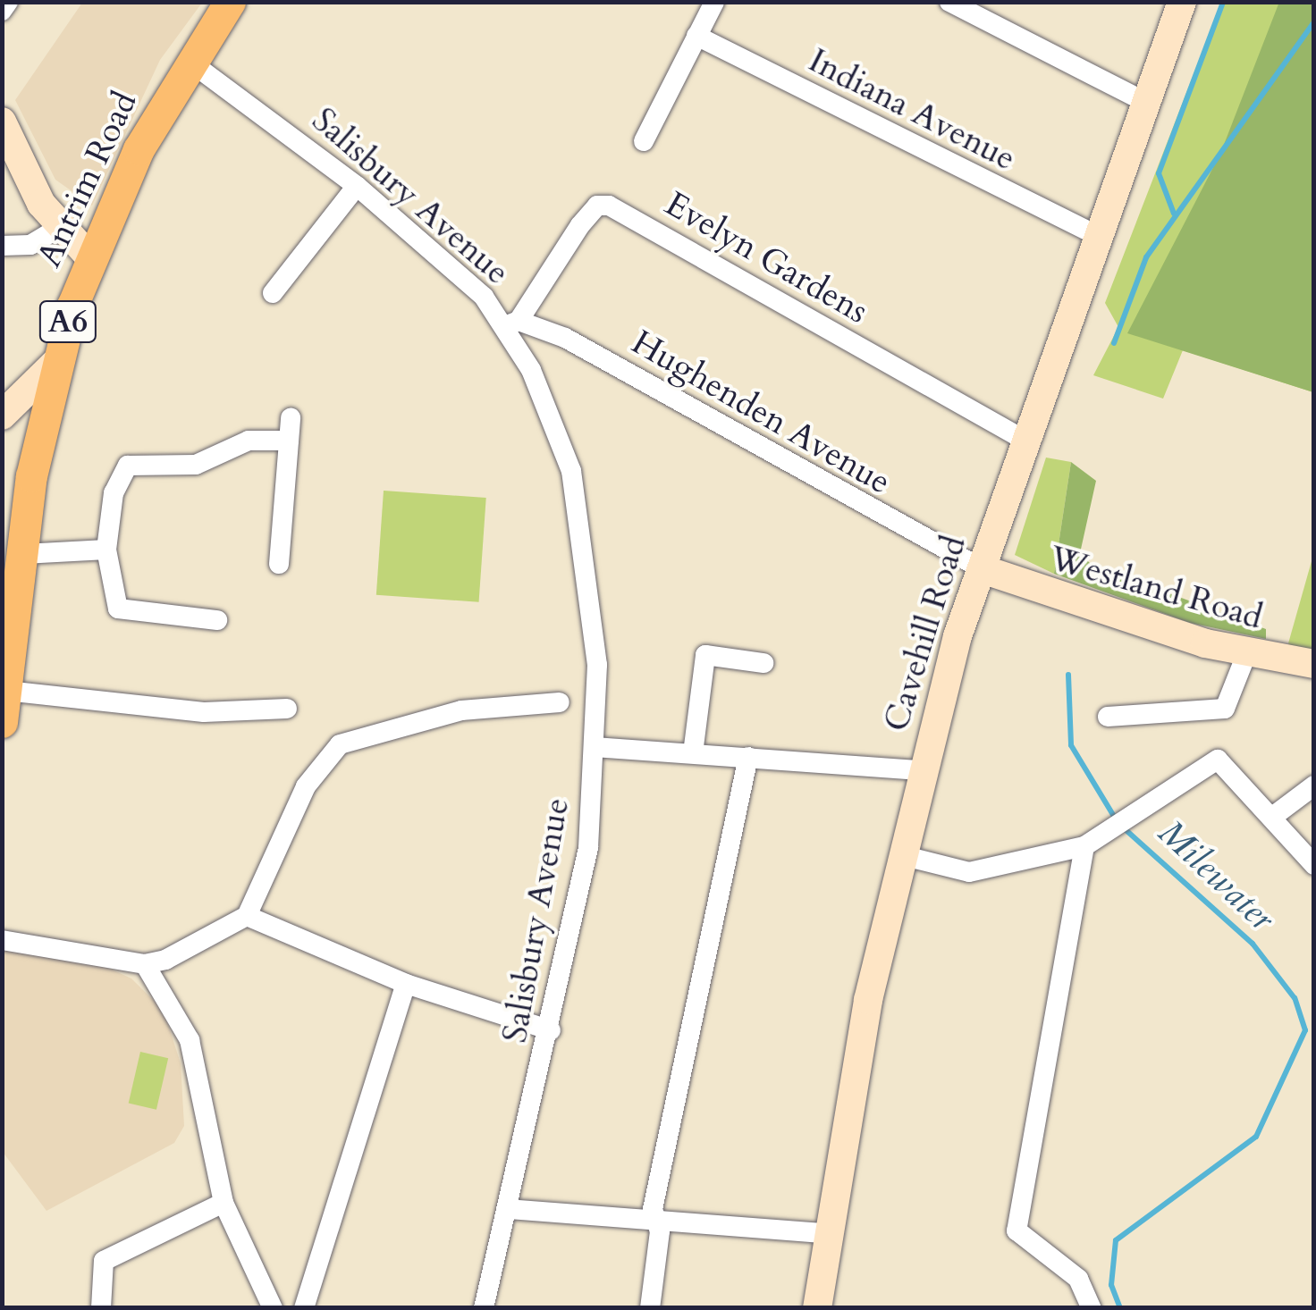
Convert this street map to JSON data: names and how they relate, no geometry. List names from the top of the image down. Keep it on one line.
{"streets":{"main road":["Antrim Road","A6","Westland Road","Cavehill Road"],"street":["Indiana Avenue","Salisbury Avenue","Evelyn Gardens","Hughenden Avenue"]},"crossings":[["Indiana Avenue","Cavehill Road"],["Antrim Road","Salisbury Avenue"],["Salisbury Avenue","Evelyn Gardens"],["Salisbury Avenue","Hughenden Avenue"],["Evelyn Gardens","Hughenden Avenue"],["Evelyn Gardens","Cavehill Road"],["Hughenden Avenue","Westland Road"],["Hughenden Avenue","Cavehill Road"],["Westland Road","Cavehill Road"]],"water":["Milewater"]}
